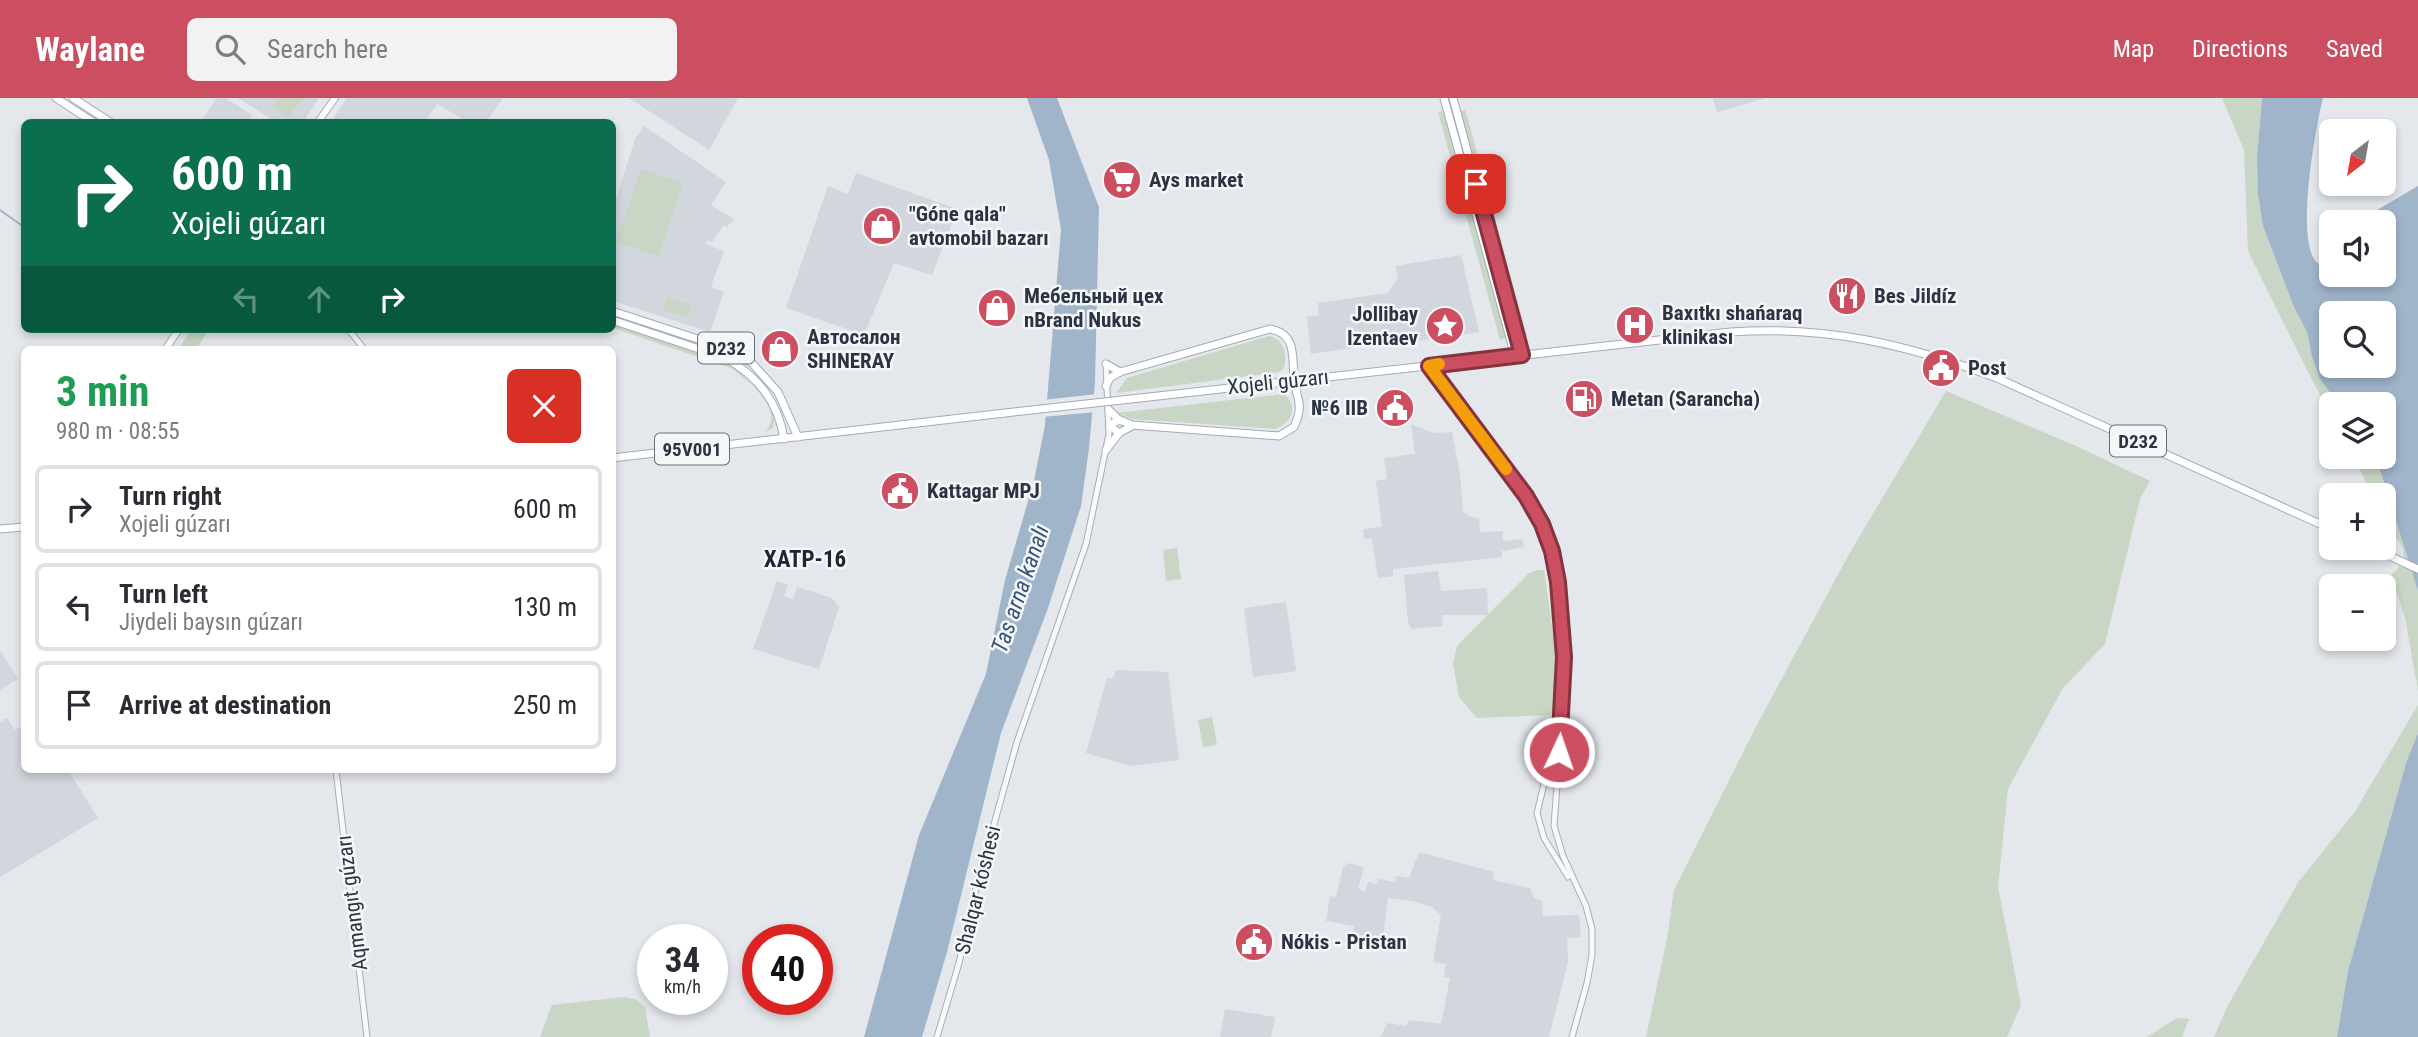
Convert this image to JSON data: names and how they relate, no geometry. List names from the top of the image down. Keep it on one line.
{"streets":{"main road":["D232","Xojeli gúzarı","95V001"],"street":["Shalqar kóshesi","Aqmangıt gúzarı"]},"crossings":[["D232","Xojeli gúzarı"]],"districts":["XATP-16"],"water":["Tas arna kanalı"],"places":{"supermarket":["Ays market"],"shop":["\"Góne qala\" avtomobil bazarı","Мебельный цех nBrand Nukus","Автосалон SHINERAY"],"restaurant":["Bes Jildíz"],"hospital":["Baxıtkı shańaraq klinikası"],"place":["Jollibay Izentaev"],"public building":["Post","№6 IIB","Kattagar MPJ","Nókis - Pristan"],"fuel station":["Metan (Sarancha)"]},"north":"bottom left","page":{"header":"Waylane","search":"Search here","nav":["Map","Directions","Saved"],"map_buttons":["+","−"],"turn":["600 m","Xojeli gúzarı"],"heading":["3 min","980 m · 08:55"],"list":[{"name":"Turn right","note":"Xojeli gúzarı","value":"600 m"},{"name":"Turn left","note":"Jiydeli baysın gúzarı","value":"130 m"},{"name":"Arrive at destination","value":"250 m"}],"speed":"34 km/h","limit":"40"}}
